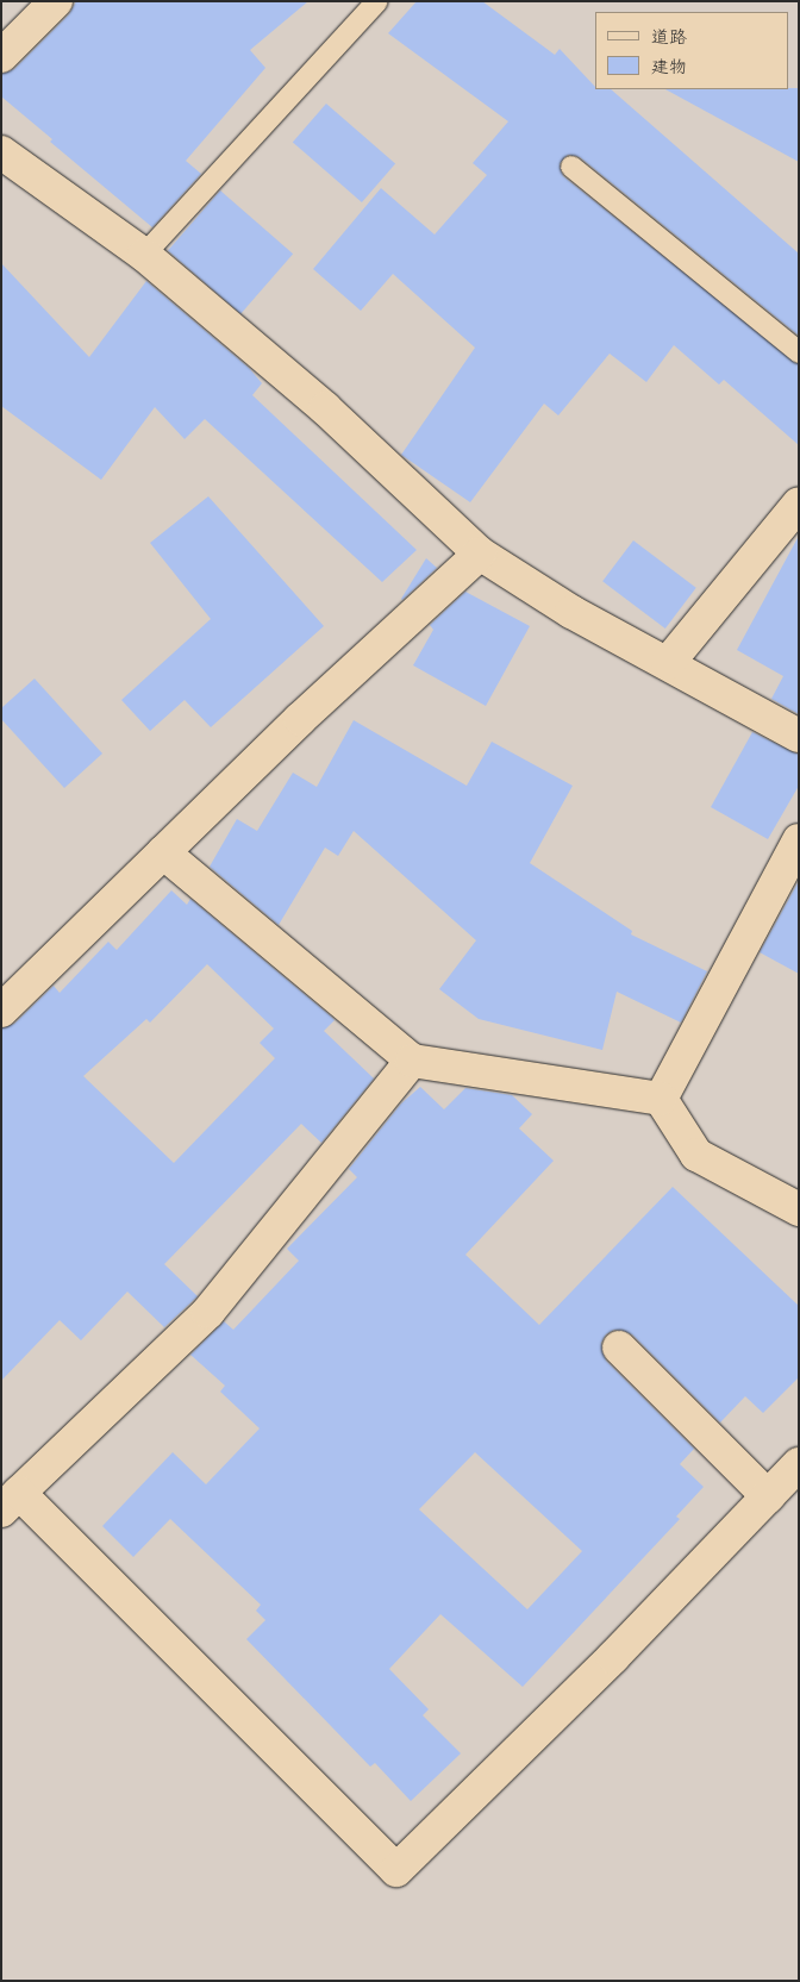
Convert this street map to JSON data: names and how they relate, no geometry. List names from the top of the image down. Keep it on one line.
{"legend":["道路","建物"]}
